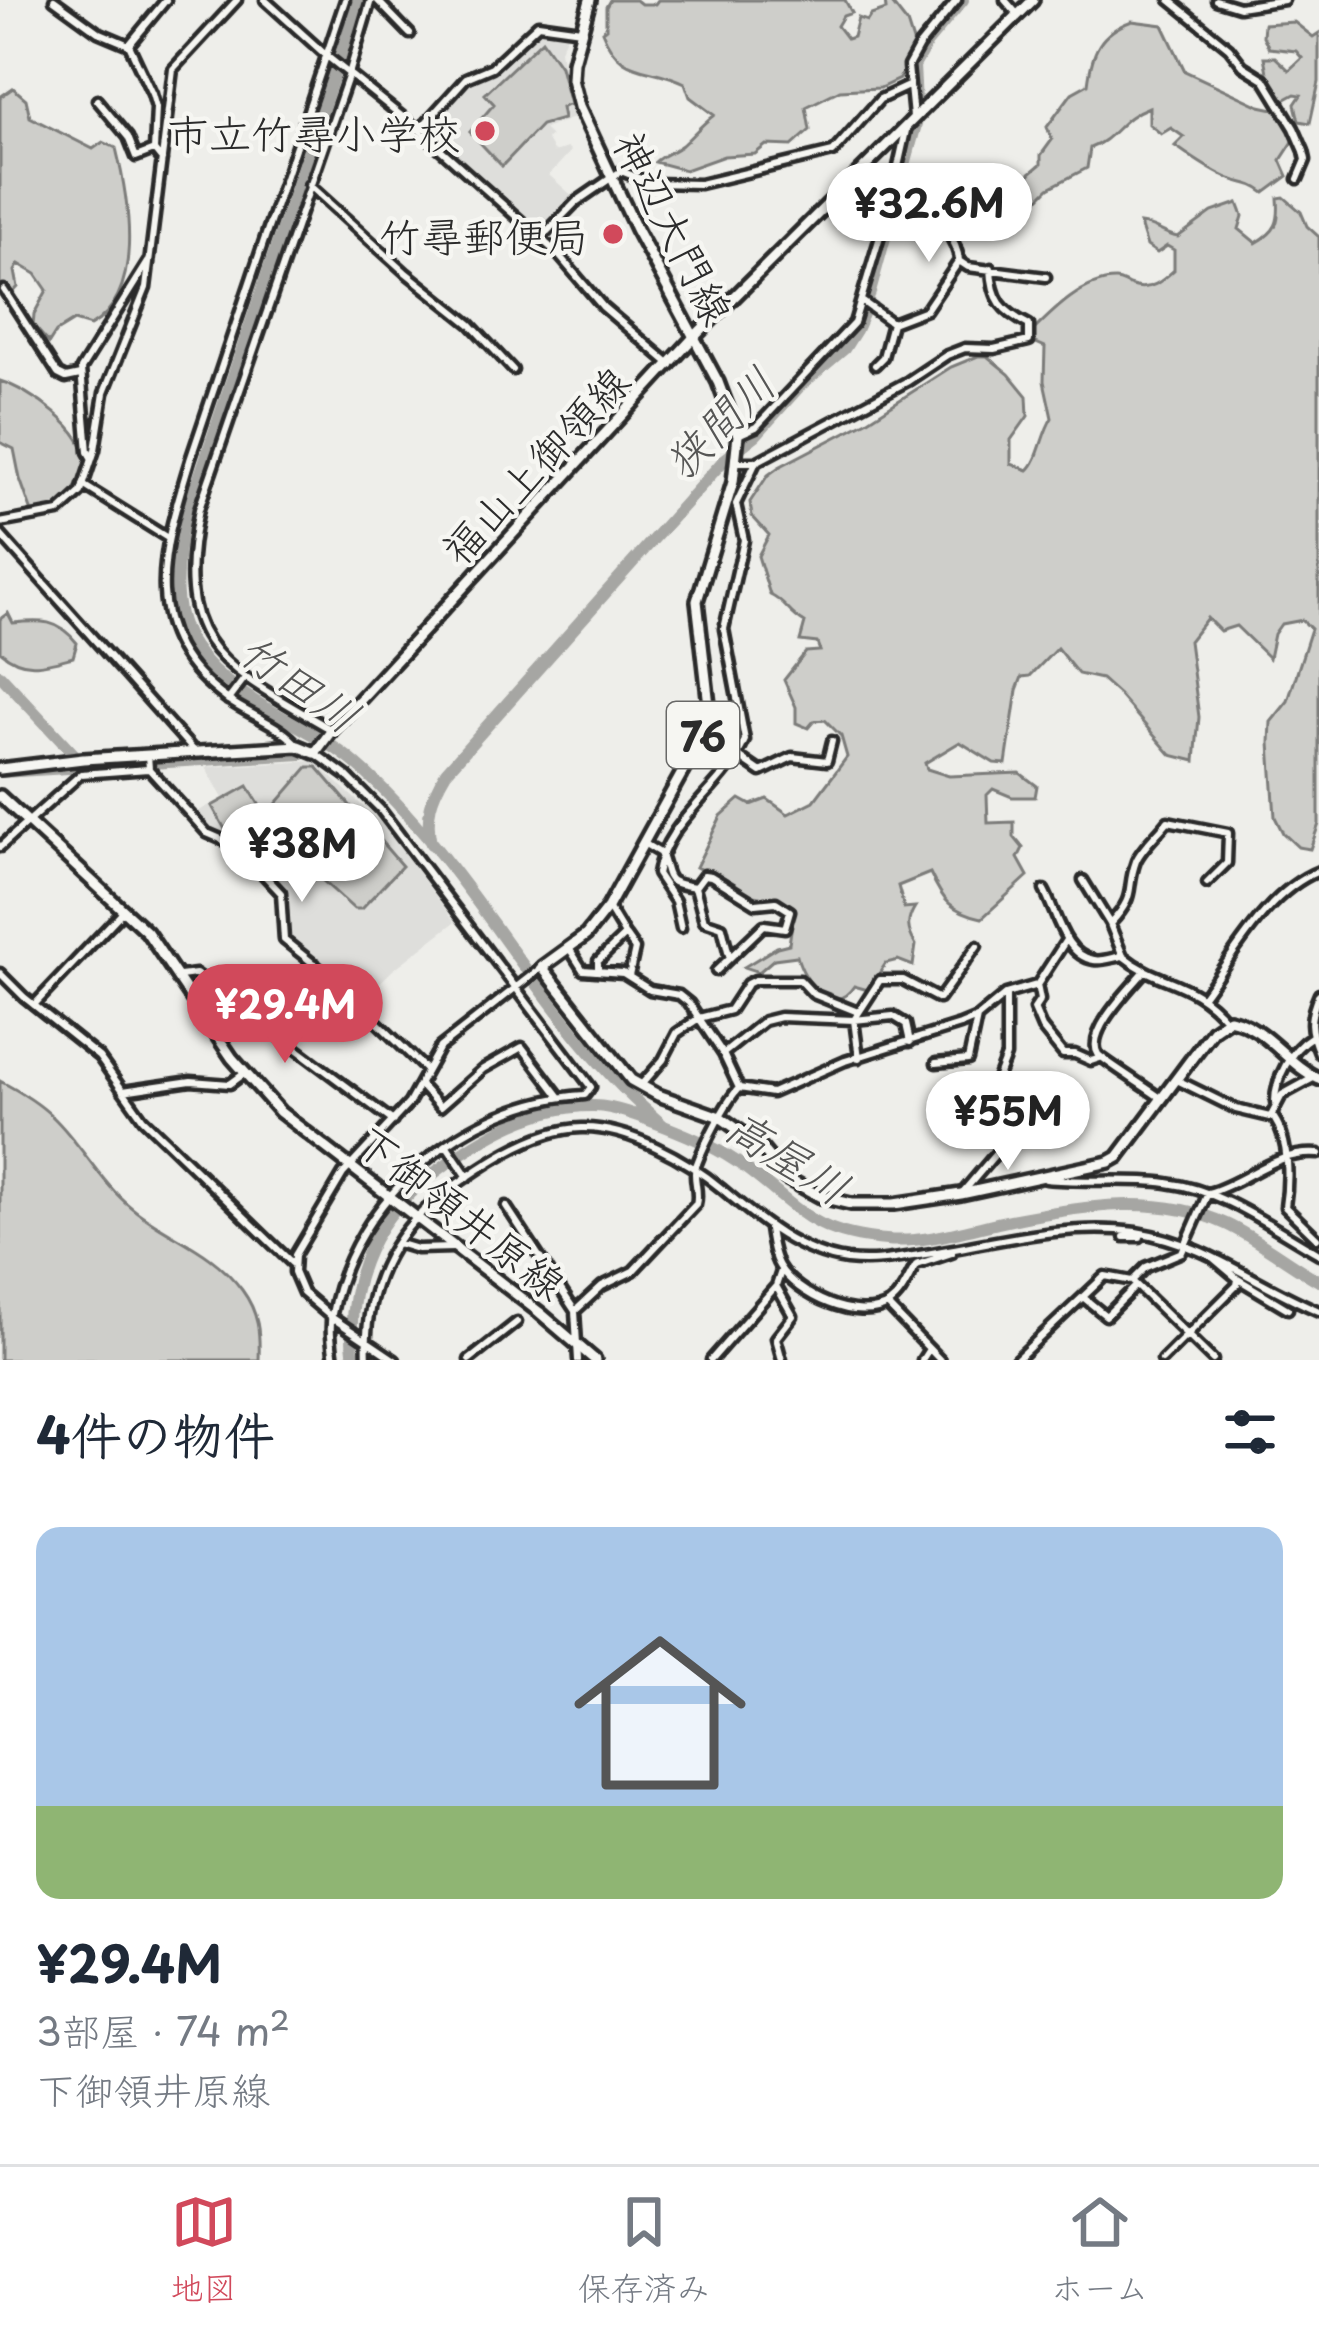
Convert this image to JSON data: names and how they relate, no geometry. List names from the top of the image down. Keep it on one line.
{"streets":{"main road":["神辺大門線","福山上御領線","76","下御領井原線"]},"crossings":[["神辺大門線","福山上御領線"]],"water":["狭間川","竹田川","高屋川"],"places":["市立竹尋小学校","竹尋郵便局"],"page":{"price":["¥32.6M","¥38M","¥29.4M","¥55M"],"heading":"4件の物件","list":[{"name":"¥29.4M","note":"3部屋 · 74 m² · 下御領井原線"}],"tabs":["地図","保存済み","ホーム"]}}
